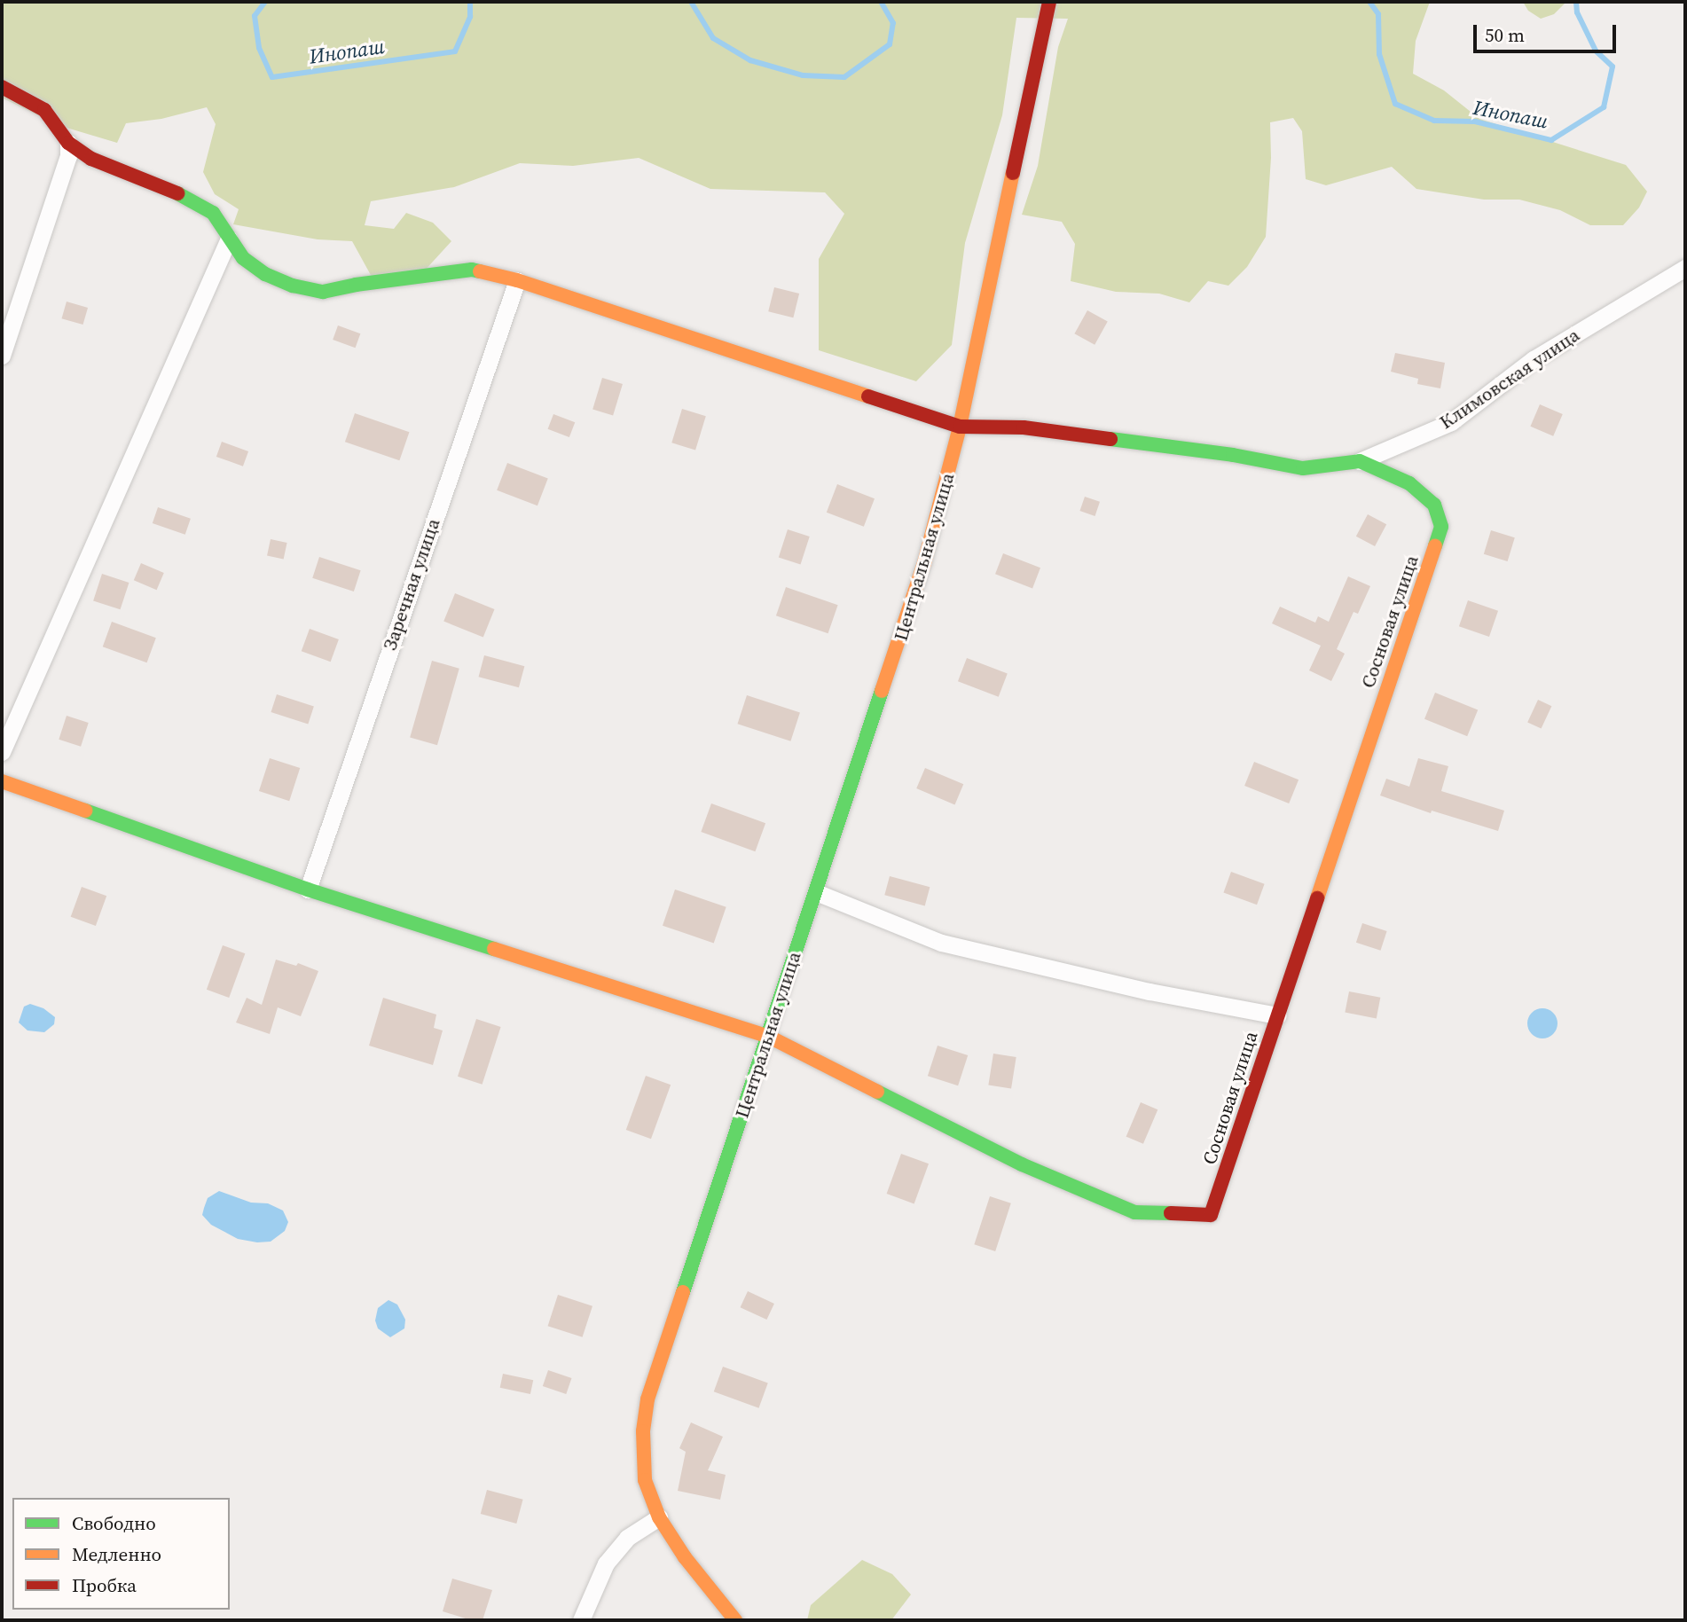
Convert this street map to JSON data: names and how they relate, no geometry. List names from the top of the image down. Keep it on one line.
{"streets":{"street":["Климовская улица","Центральная улица","Заречная улица","Сосновая улица"]},"crossings":[["Климовская улица","Сосновая улица"],["Центральная улица","Сосновая улица"]],"water":["Инопаш"],"legend":["Свободно","Медленно","Пробка"],"scale_bar":"50 m"}
